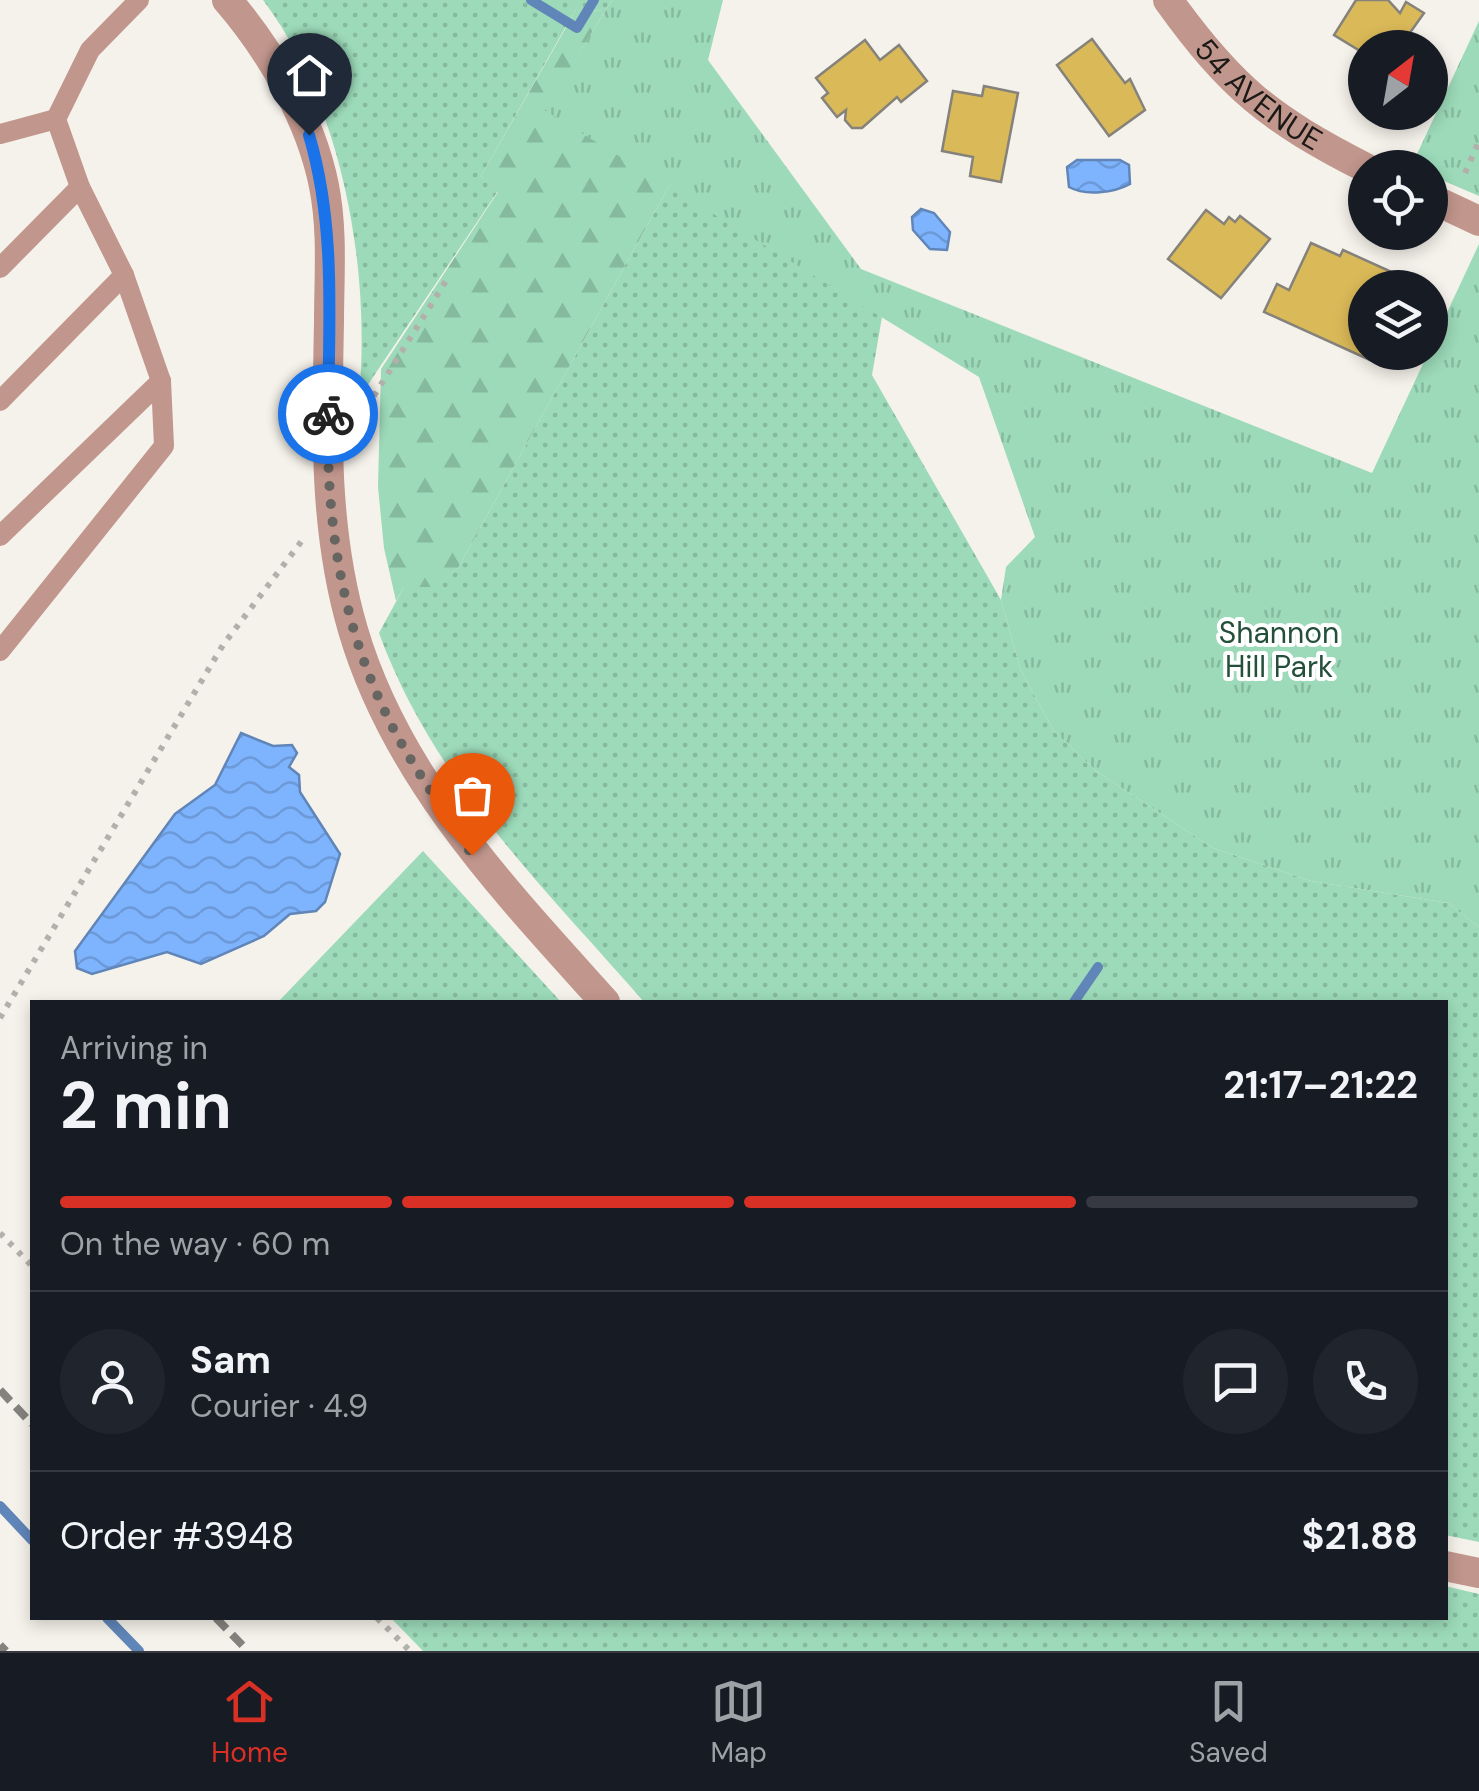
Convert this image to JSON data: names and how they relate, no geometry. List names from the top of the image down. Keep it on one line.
{"streets":{"street":["54 AVENUE"]},"parks":["Shannon Hill Park"],"north":"top right","page":{"heading":["2 min","Arriving in","21:17–21:22"],"panel":["Sam","Courier · 4.9","Order #3948","$21.88"],"bar":"On the way · 60 m","tabs":["Home","Map","Saved"]}}
